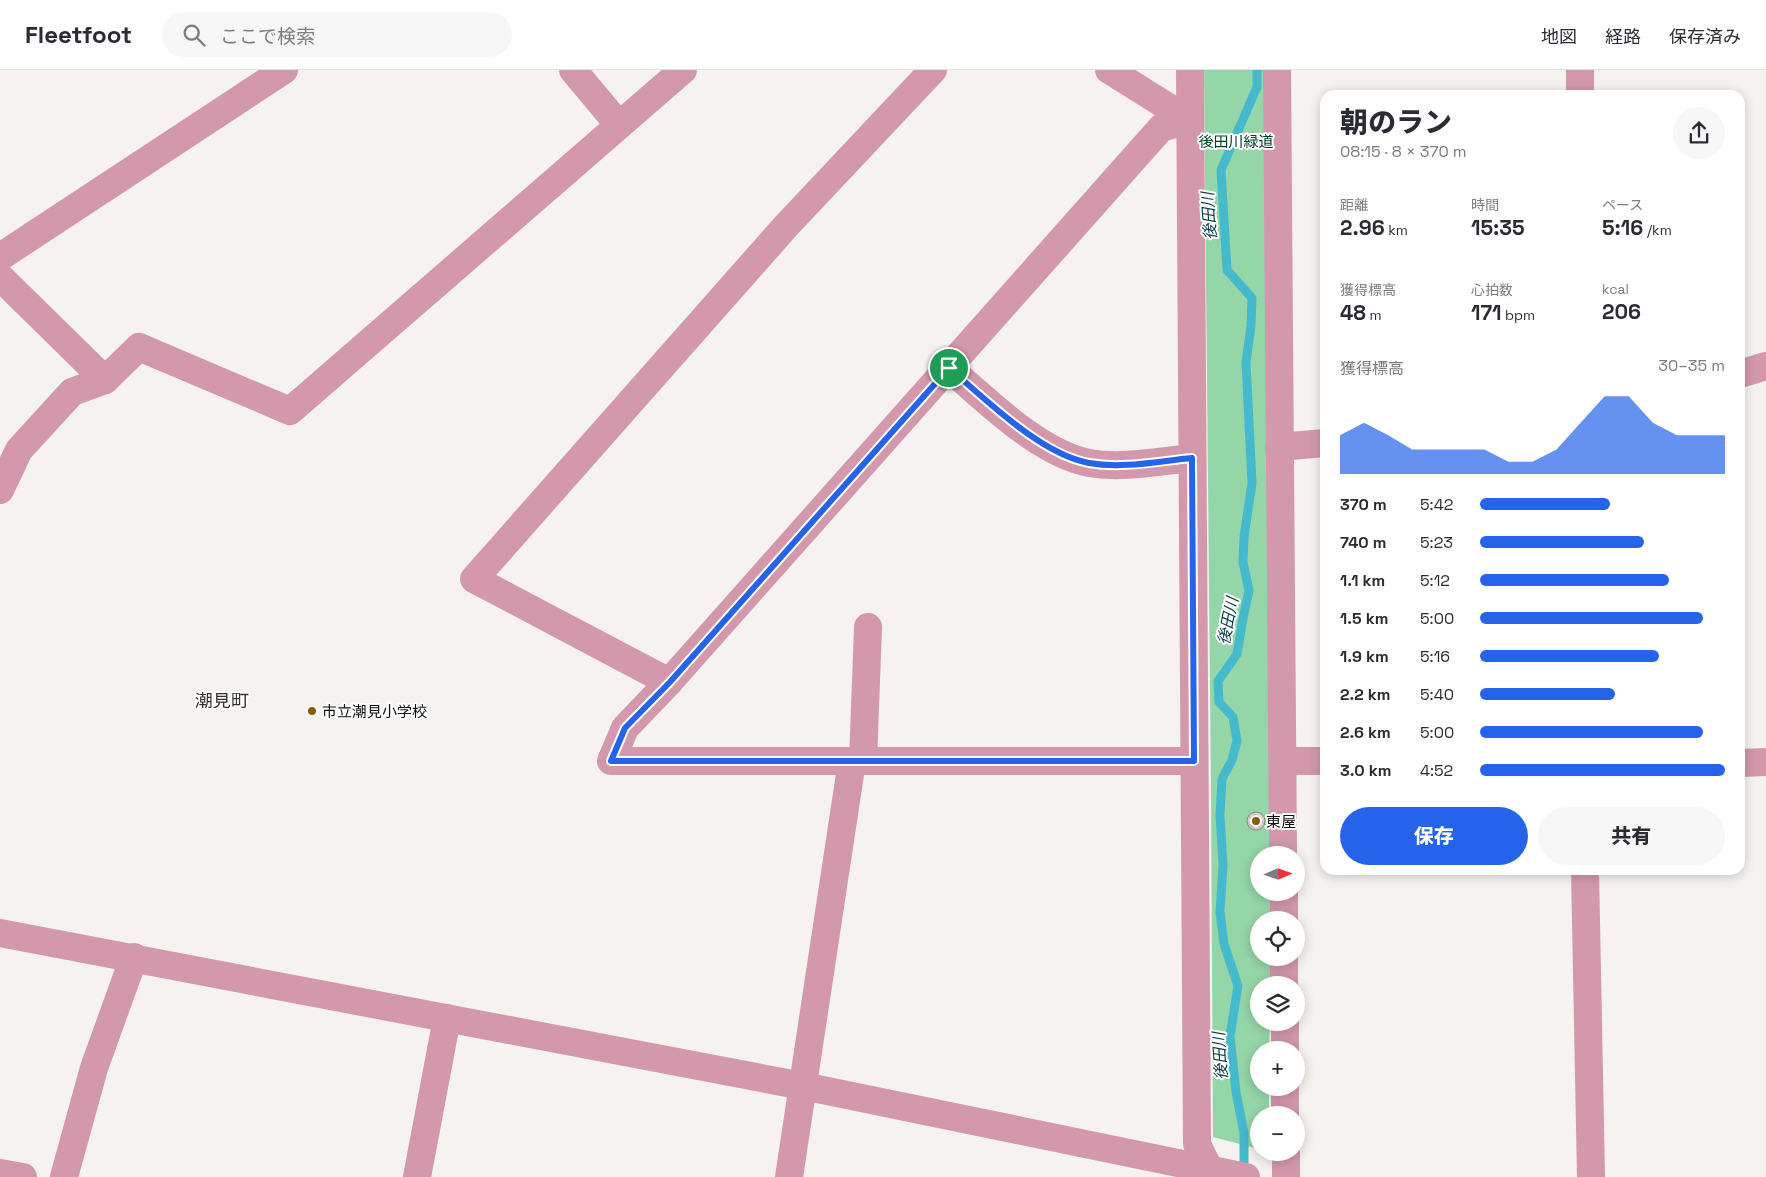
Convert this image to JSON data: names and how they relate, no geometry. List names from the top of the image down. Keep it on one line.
{"districts":["潮見町"],"water":["後田川"],"parks":["後田川緑道"],"places":["市立潮見小学校","東屋"],"north":"right","page":{"header":"Fleetfoot","search":"ここで検索","nav":["地図","経路","保存済み"],"heading":["朝のラン","08:15 · 8 × 370 m"],"stats":[["距離","2.96 km"],["時間","15:35"],["ペース","5:16 /km"],["獲得標高","48 m"],["心拍数","171 bpm"],["kcal","206"]],"chart":["獲得標高","30–35 m"],"list":[{"name":"370 m","note":"5:42"},{"name":"740 m","note":"5:23"},{"name":"1.1 km","note":"5:12"},{"name":"1.5 km","note":"5:00"},{"name":"1.9 km","note":"5:16"},{"name":"2.2 km","note":"5:40"},{"name":"2.6 km","note":"5:00"},{"name":"3.0 km","note":"4:52"}],"buttons":["保存","共有"],"map_buttons":["+","−"]}}
